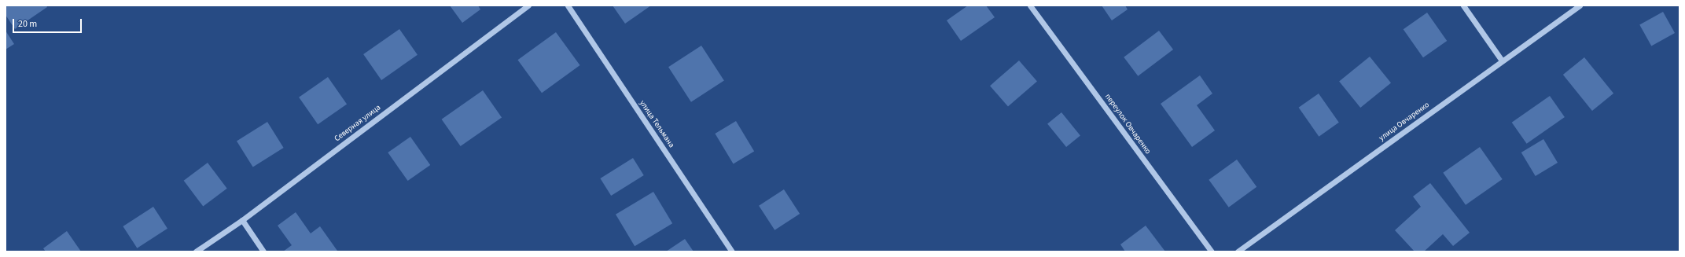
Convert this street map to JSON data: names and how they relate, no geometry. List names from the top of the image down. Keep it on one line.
{"streets":{"street":["улица Овчаренко","Северная улица","улица Тельмана","переулок Овчаренко"]},"scale_bar":"20 m"}
